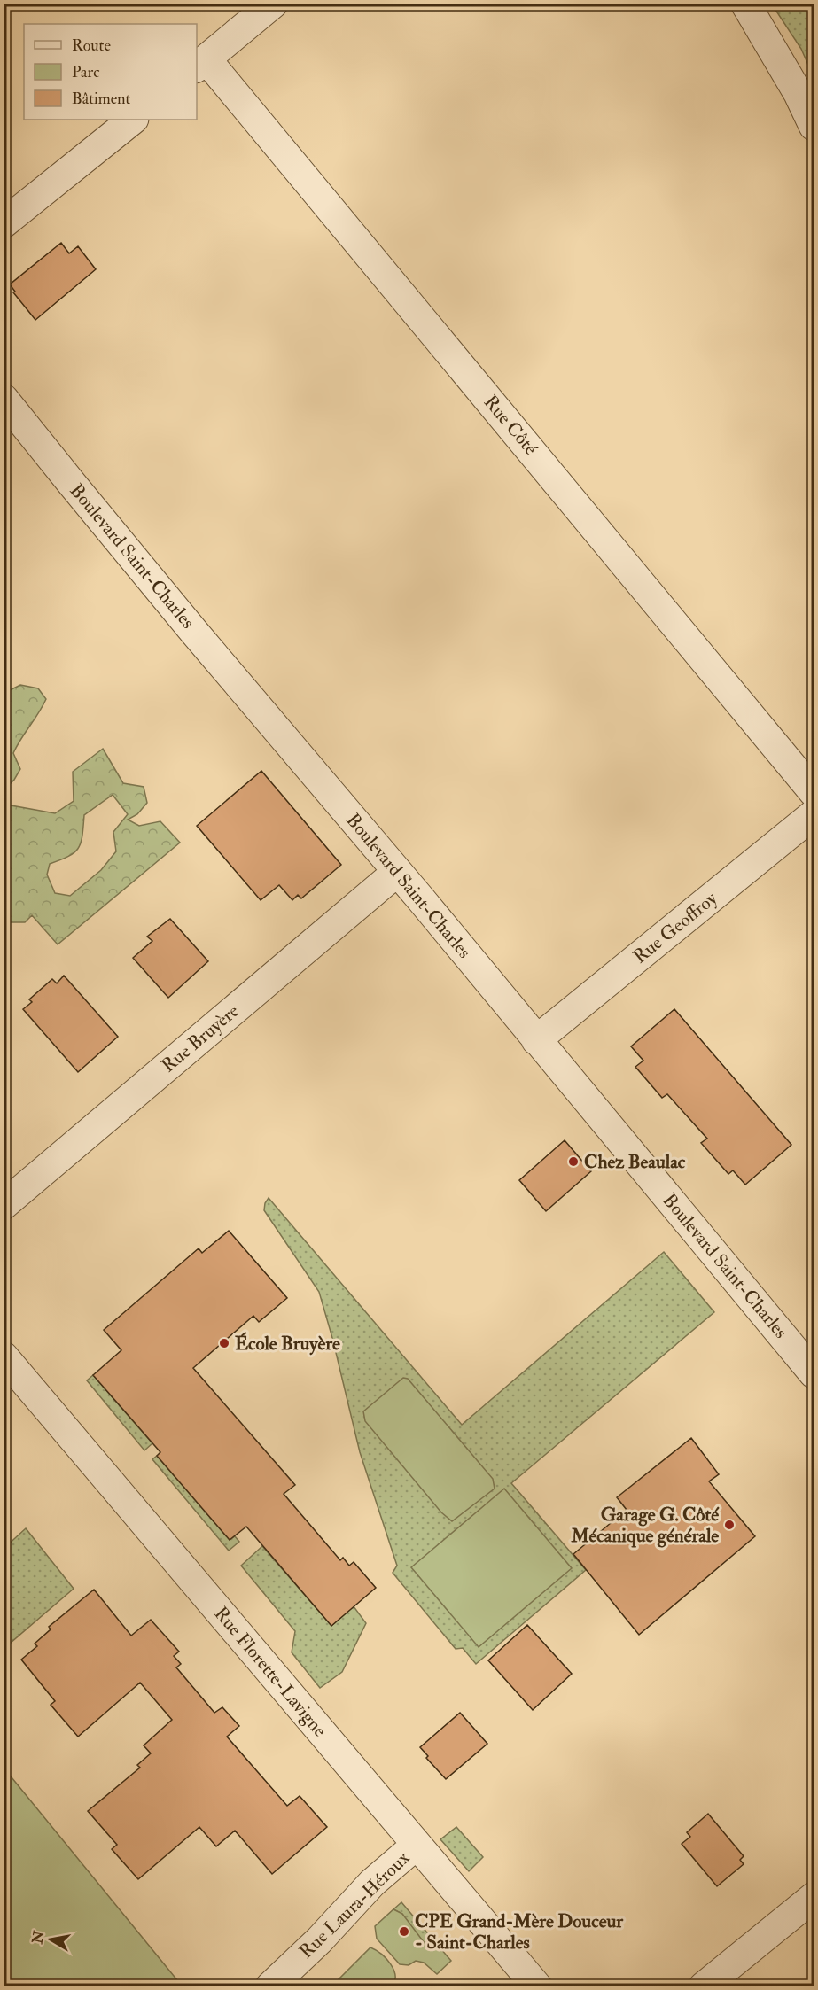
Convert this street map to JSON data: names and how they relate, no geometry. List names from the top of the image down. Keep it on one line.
{"streets":{"street":["Rue Côté","Boulevard Saint-Charles","Rue Geoffroy","Rue Bruyère","Rue Florette-Lavigne","Rue Laura-Héroux"]},"crossings":[["Boulevard Saint-Charles","Rue Geoffroy"],["Boulevard Saint-Charles","Rue Bruyère"],["Rue Florette-Lavigne","Rue Laura-Héroux"]],"places":["Chez Beaulac","École Bruyère","Garage G. Côté Mécanique générale","CPE Grand-Mère Douceur - Saint-Charles"],"legend":["Route","Parc","Bâtiment"],"north":"left"}
